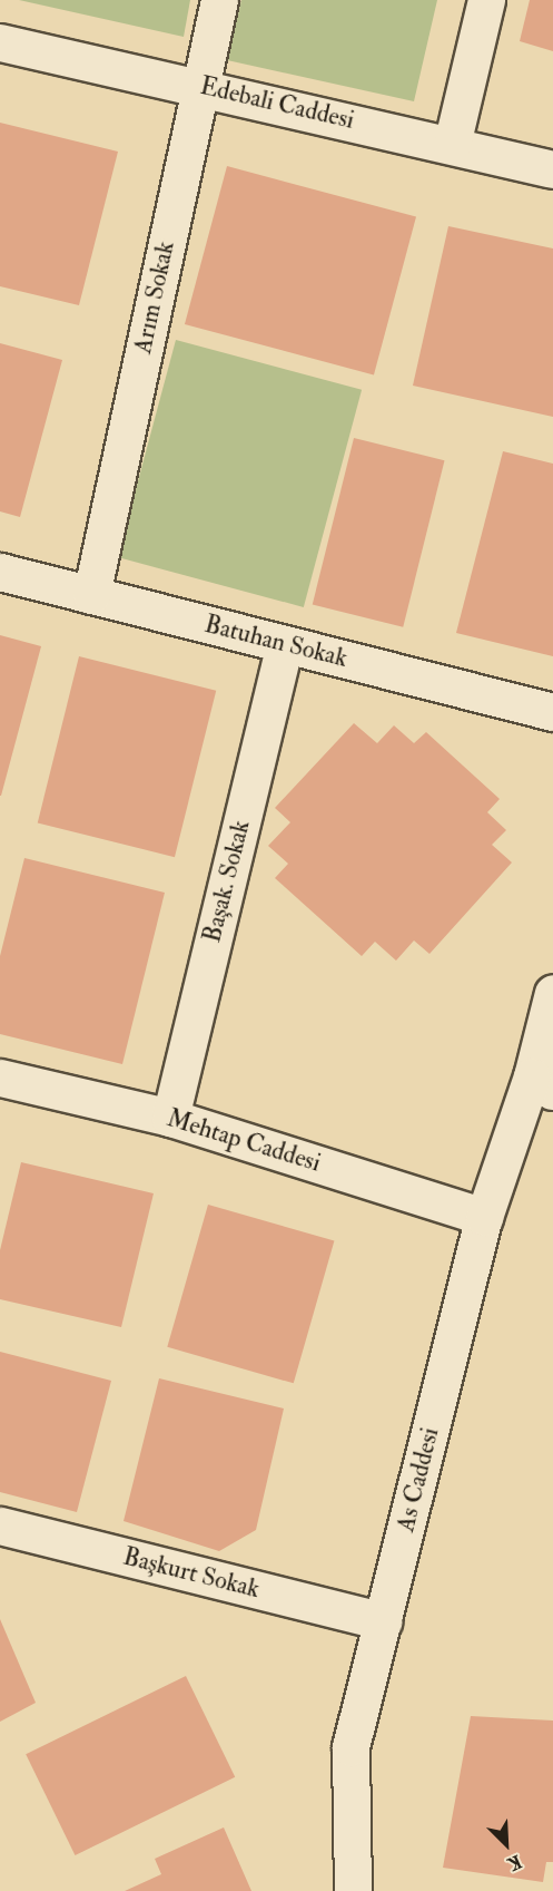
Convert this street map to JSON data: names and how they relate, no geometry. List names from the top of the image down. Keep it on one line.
{"streets":{"street":["Edebali Caddesi","Arım Sokak","Batuhan Sokak","Başak. Sokak","Mehtap Caddesi","As Caddesi","Başkurt Sokak"]},"crossings":[["Edebali Caddesi","Arım Sokak"],["Arım Sokak","Batuhan Sokak"],["Batuhan Sokak","Başak. Sokak"],["Başak. Sokak","Mehtap Caddesi"],["Mehtap Caddesi","As Caddesi"],["As Caddesi","Başkurt Sokak"]],"north":"bottom right"}
